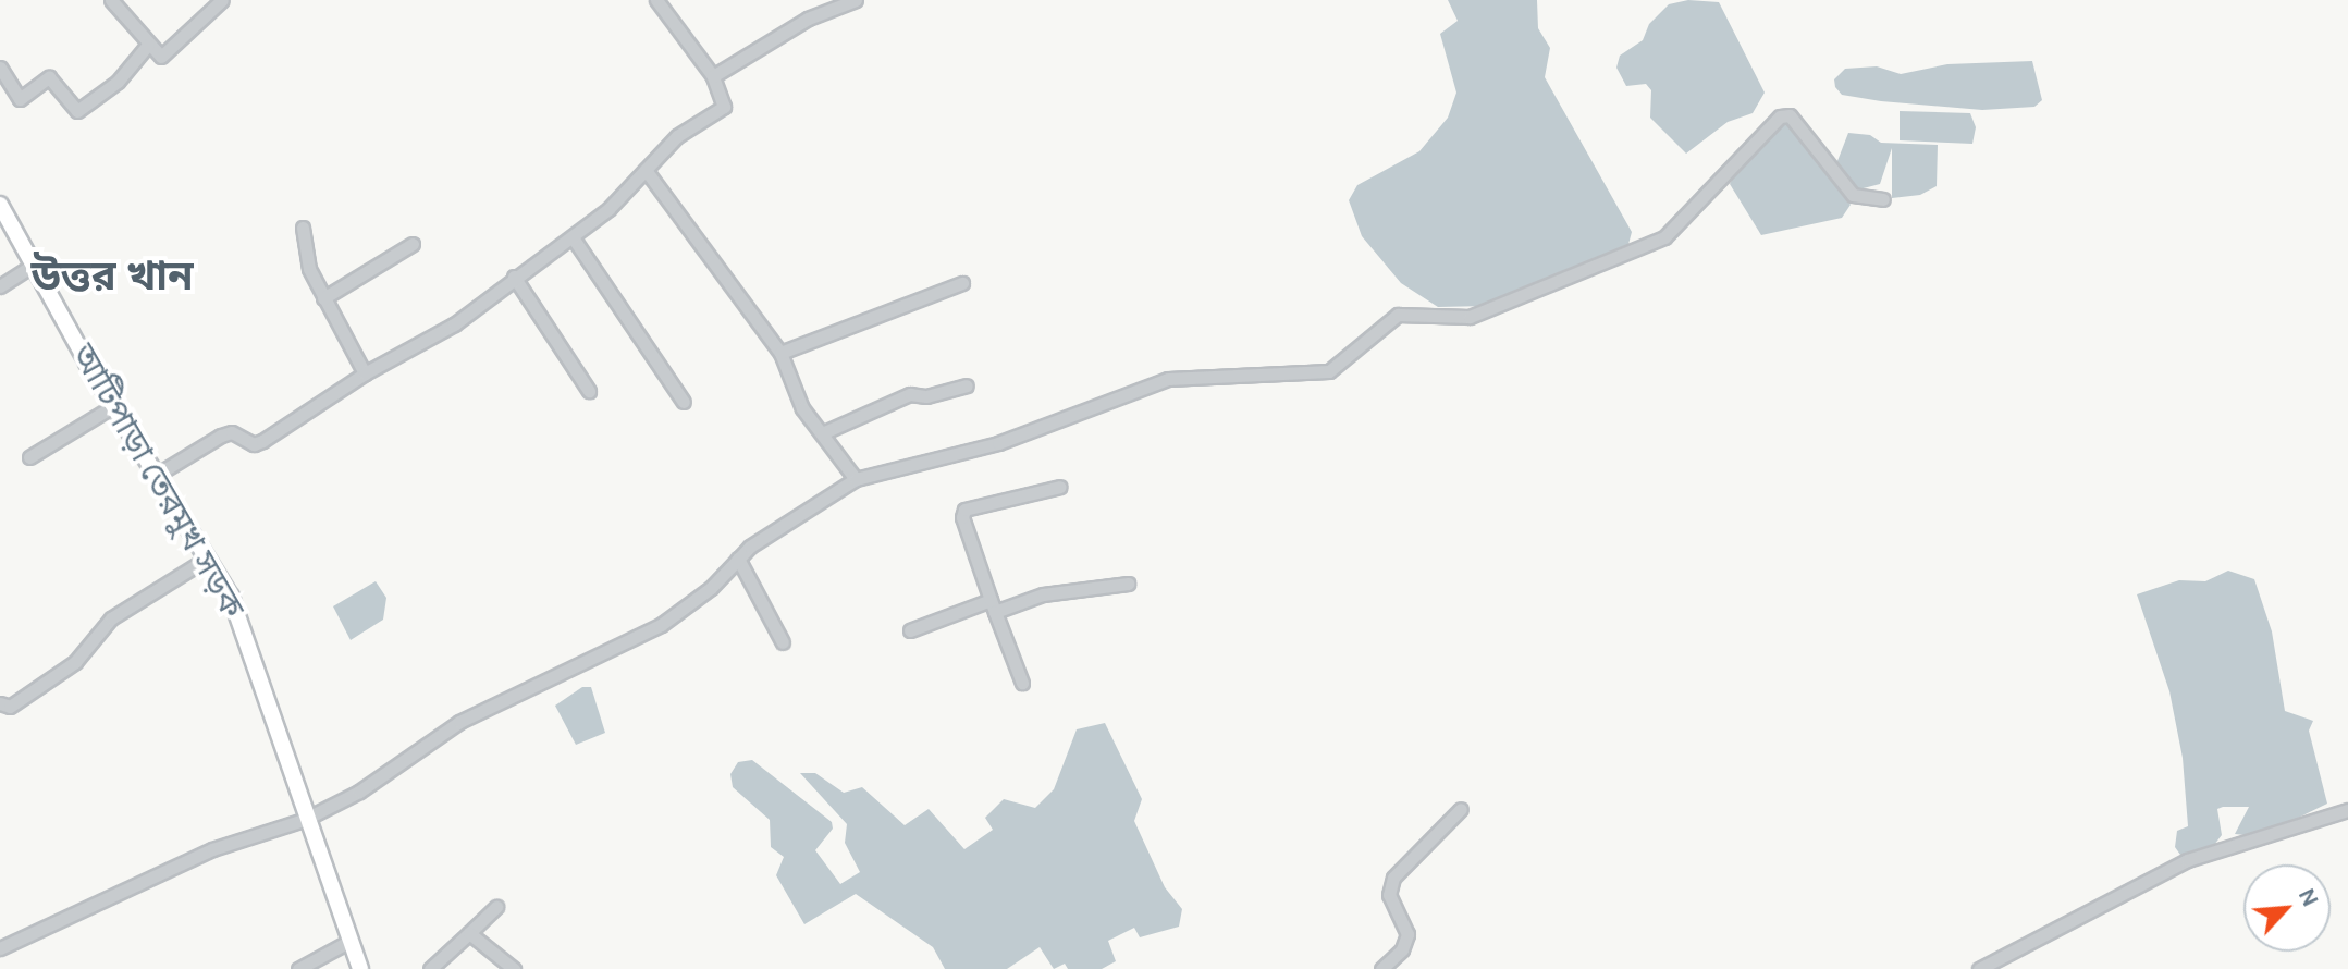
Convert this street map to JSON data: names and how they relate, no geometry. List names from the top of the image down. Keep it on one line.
{"streets":{"main road":["আটিপাড়া তেরমুখ সড়ক"]},"districts":["উত্তর খান"],"north":"top right"}
